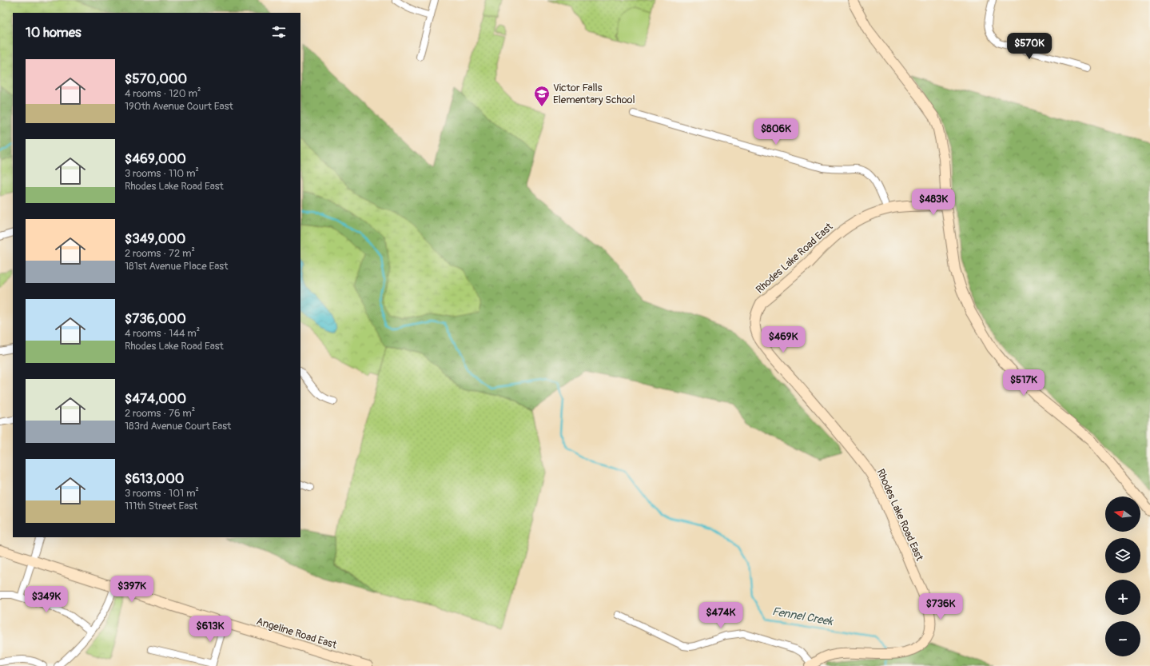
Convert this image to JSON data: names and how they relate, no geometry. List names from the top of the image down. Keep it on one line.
{"streets":{"street":["Rhodes Lake Road East","Angeline Road East"]},"water":["Fennel Creek"],"places":{"school or university":["Victor Falls Elementary School"]},"north":"left","page":{"heading":"10 homes","price":["$570K","$806K","$483K","$469K","$517K","$397K","$349K","$736K","$474K","$613K"],"list":[{"name":"$570,000","note":"4 rooms · 120 m² · 190th Avenue Court East"},{"name":"$469,000","note":"3 rooms · 110 m² · Rhodes Lake Road East"},{"name":"$349,000","note":"2 rooms · 72 m² · 181st Avenue Place East"},{"name":"$736,000","note":"4 rooms · 144 m² · Rhodes Lake Road East"},{"name":"$474,000","note":"2 rooms · 76 m² · 183rd Avenue Court East"},{"name":"$613,000","note":"3 rooms · 101 m² · 111th Street East"}],"map_buttons":["+","−"]}}
